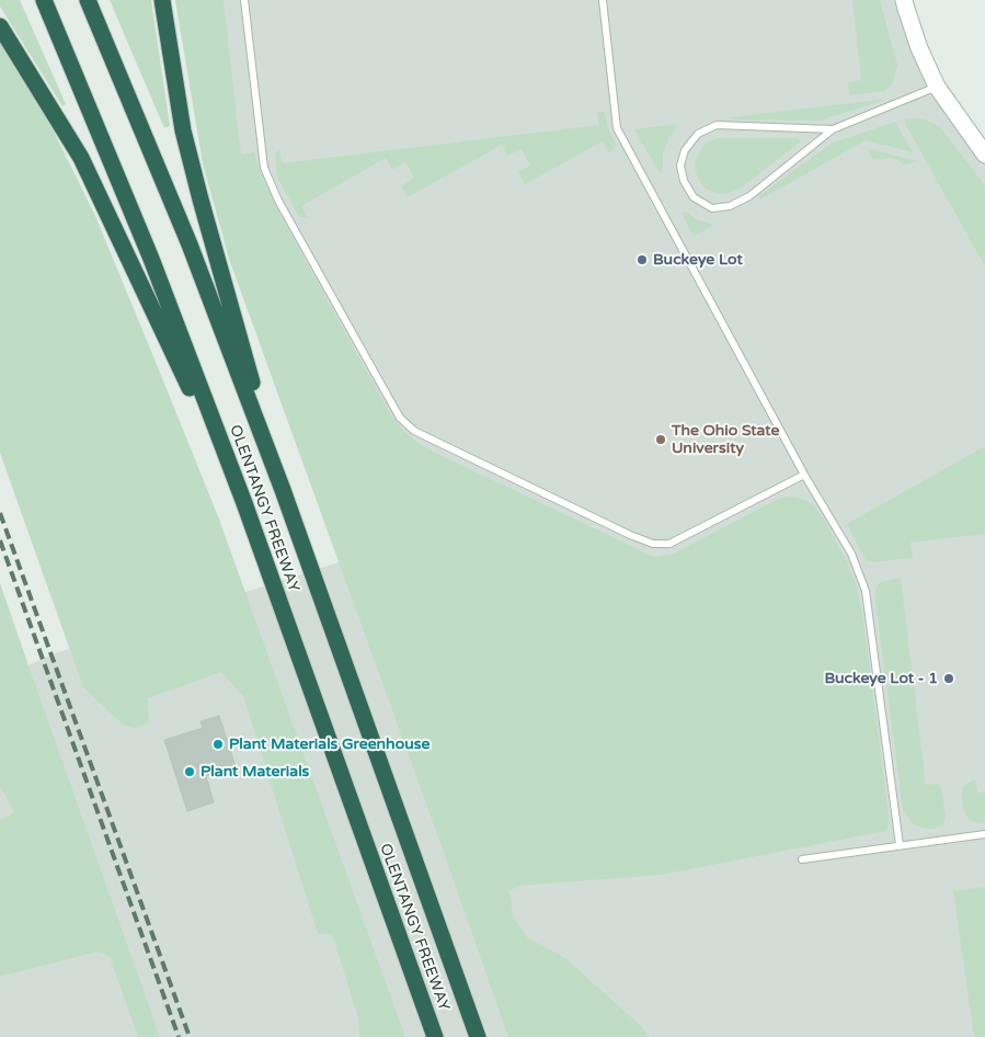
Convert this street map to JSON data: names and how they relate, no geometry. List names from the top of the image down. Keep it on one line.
{"streets":{"highway":["OLENTANGY FREEWAY"]},"places":["Buckeye Lot","The Ohio State University","Buckeye Lot - 1","Plant Materials Greenhouse","Plant Materials"]}
